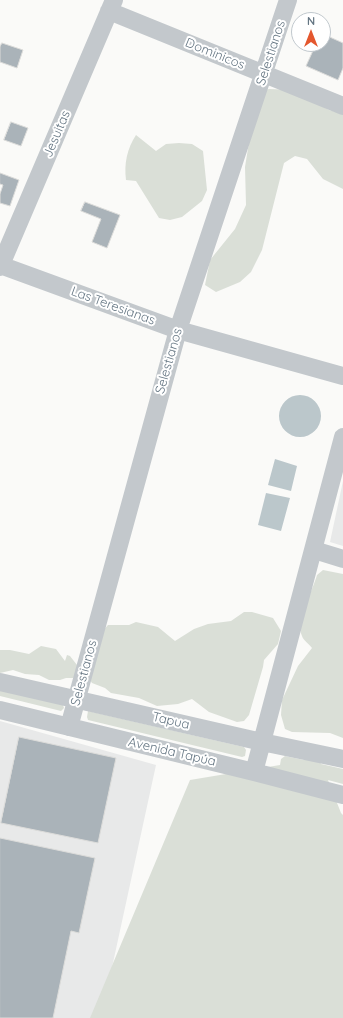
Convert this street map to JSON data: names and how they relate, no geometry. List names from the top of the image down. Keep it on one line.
{"streets":{"street":["Selestianos","Dominicos","Jesuitas","Las Teresianas","Tapua","Avenida Tapúa"]},"crossings":[["Selestianos","Dominicos"],["Selestianos","Las Teresianas"],["Selestianos","Tapua"],["Selestianos","Avenida Tapúa"],["Dominicos","Jesuitas"],["Jesuitas","Las Teresianas"]],"north":"top"}
